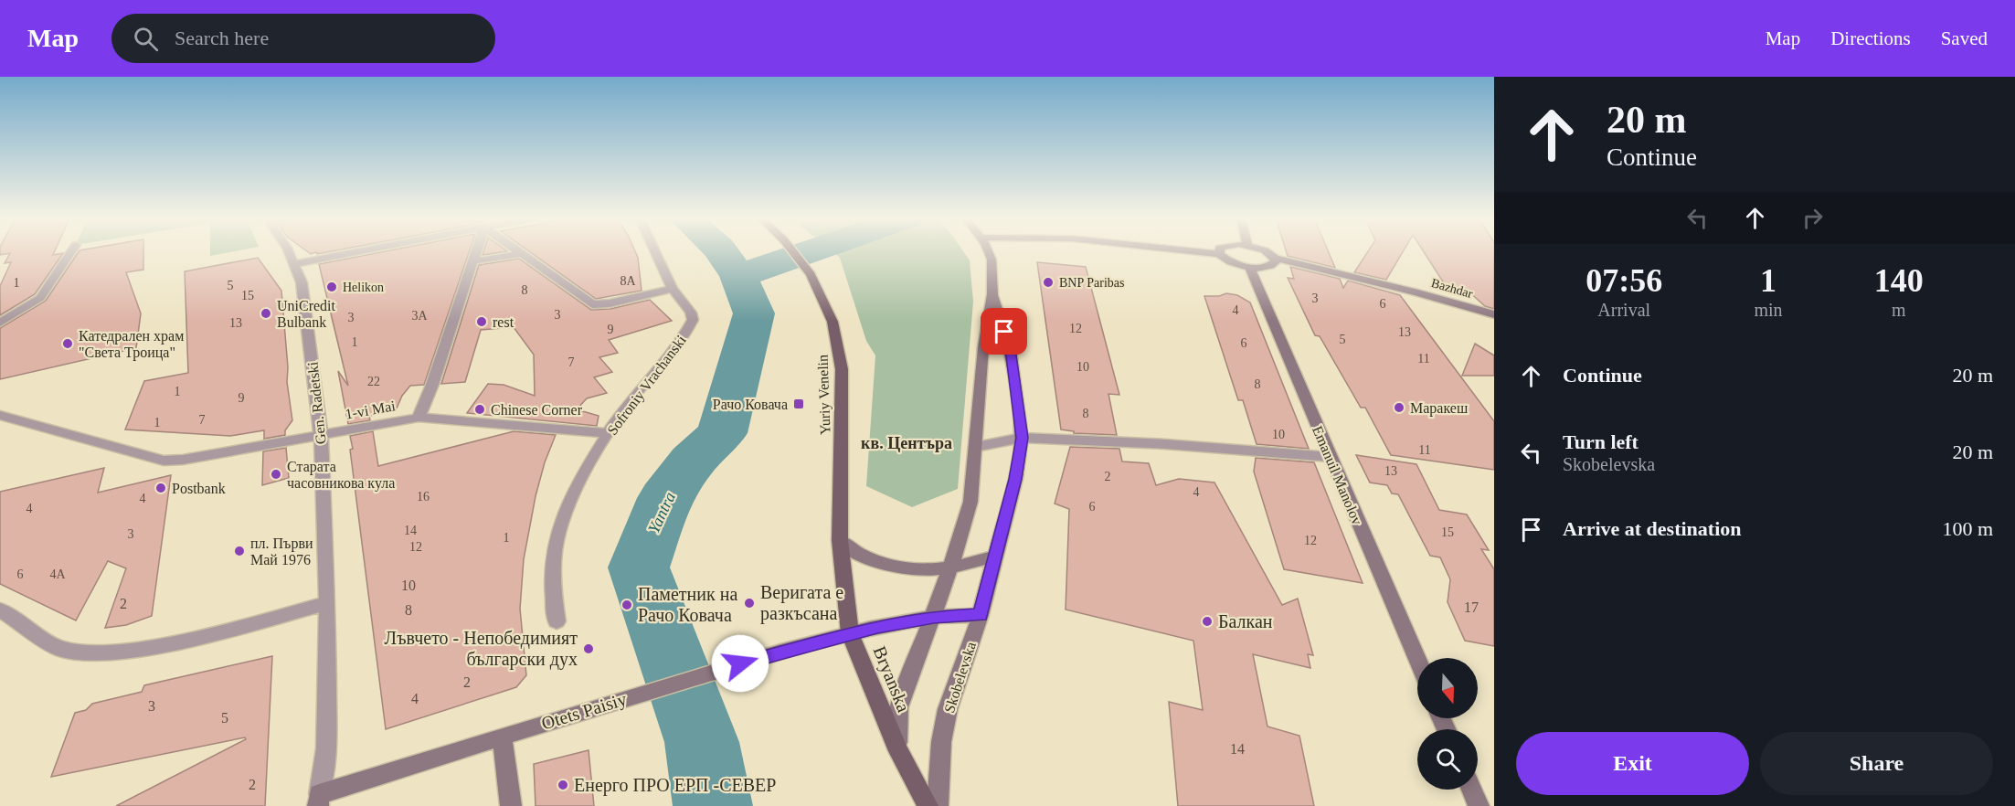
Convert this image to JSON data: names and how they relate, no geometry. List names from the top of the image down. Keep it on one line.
{"streets":{"main road":["Bazhdar","Yuriy Venelin","Emanuil Manolov","Skobelevska","Bryanska","Otets Paisiy"],"street":["Sofroniy Vrachanski","Gen. Radetski","1-vi Mai"]},"crossings":[["Sofroniy Vrachanski","1-vi Mai"],["Yuriy Venelin","Bryanska"],["Gen. Radetski","1-vi Mai"],["Gen. Radetski","Otets Paisiy"],["Skobelevska","Bryanska"],["Skobelevska","Otets Paisiy"],["Bryanska","Otets Paisiy"]],"districts":["кв. Центъра"],"water":["Yantra"],"places":{"other":["BNP Paribas","Helikon","UniCredit Bulbank","rest","Катедрален храм \"Света Троица\"","Маракеш","Chinese Corner","Старата часовникова кула","Postbank","пл. Първи Май 1976","Веригата е разкъсана","Паметник на Рачо Ковача","Балкан","Лъвчето - Непобедимият български дух","Енерго ПРО ЕРП -СЕВЕР"],"transit":["Рачо Ковача"]},"house_numbers":["8А","1","5","8","15","3","6","4","3","3А","3","13","12","9","13","5","1","6","11","7","10","22","8","1","9","8","7","1","10","11","13","2","4","16","4","6","4","14","15","3","1","12","12","6","4А","10","2","17","8","2","4","3","5","14","2"],"north":"bottom","page":{"header":"Map","search":"Search here","nav":["Map","Directions","Saved"],"turn":["20 m","Continue"],"eta":["07:56","Arrival","1","min","140","m"],"list":[{"name":"Continue","value":"20 m"},{"name":"Turn left","note":"Skobelevska","value":"20 m"},{"name":"Arrive at destination","value":"100 m"}],"buttons":["Exit","Share"]}}
